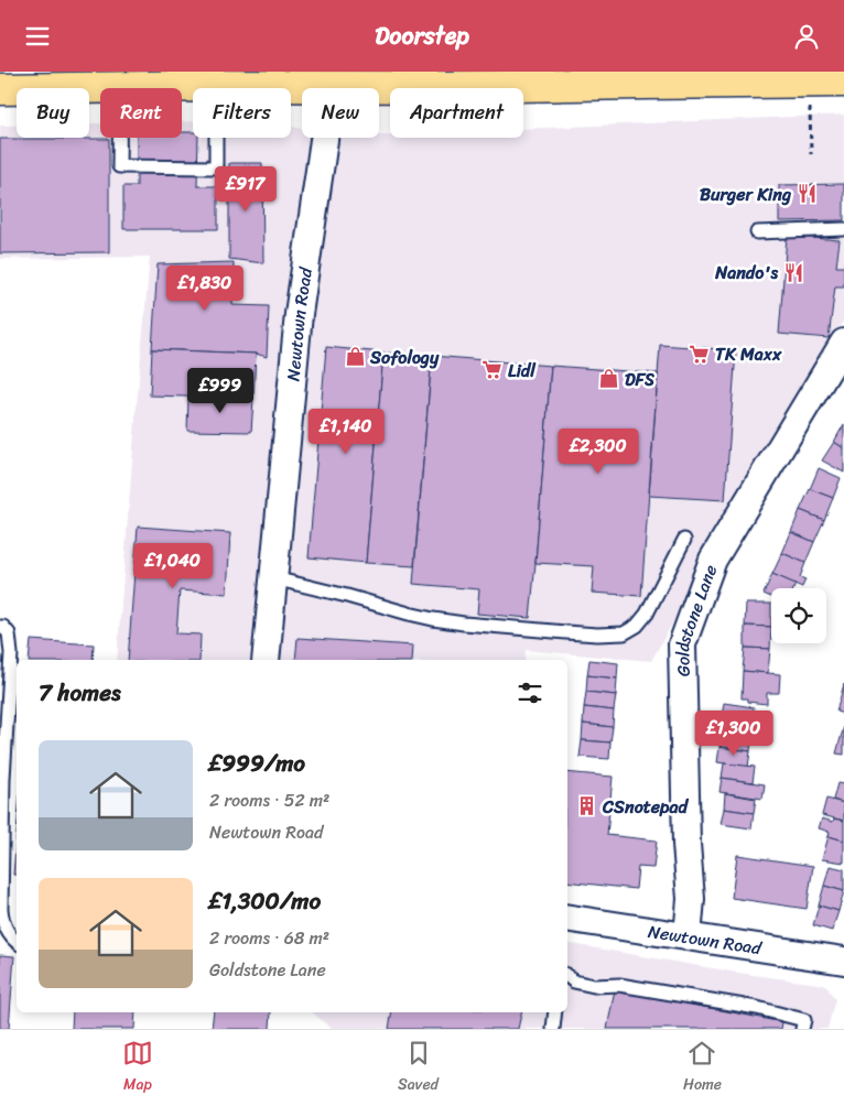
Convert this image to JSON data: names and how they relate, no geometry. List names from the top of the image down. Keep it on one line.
{"streets":{"street":["Newtown Road","Goldstone Lane"]},"crossings":[["Newtown Road","Goldstone Lane"]],"places":{"restaurant":["Burger King","Nando's"],"supermarket":["TK Maxx","Lidl"],"shop":["Sofology","DFS"],"building":["CSnotepad"]},"page":{"header":"Doorstep","chip":["Buy","Rent","Filters","New","Apartment"],"price":["£917","£1,830","£999","£1,140","£2,300","£1,040","£1,300"],"heading":"7 homes","list":[{"name":"£999/mo","note":"2 rooms · 52 m² · Newtown Road"},{"name":"£1,300/mo","note":"2 rooms · 68 m² · Goldstone Lane"}],"tabs":["Map","Saved","Home"]}}
